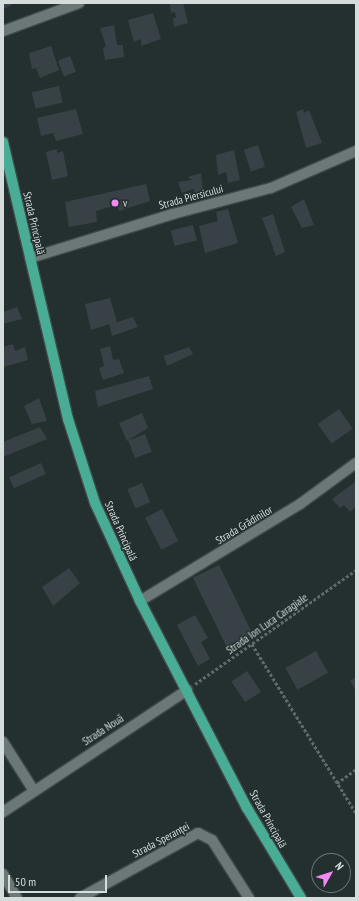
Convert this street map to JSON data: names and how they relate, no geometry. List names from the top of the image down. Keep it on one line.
{"streets":{"main road":["Strada Principală"],"street":["Strada Piersicului","Strada Grădinilor","Strada Nouă","Strada Speranței"],"path":["Strada Ion Luca Caragiale"]},"crossings":[["Strada Piersicului","Strada Principală"],["Strada Principală","Strada Grădinilor"],["Strada Principală","Strada Ion Luca Caragiale"],["Strada Principală","Strada Nouă"],["Strada Ion Luca Caragiale","Strada Nouă"]],"places":["v"],"scale_bar":"50 m","north":"top right"}
